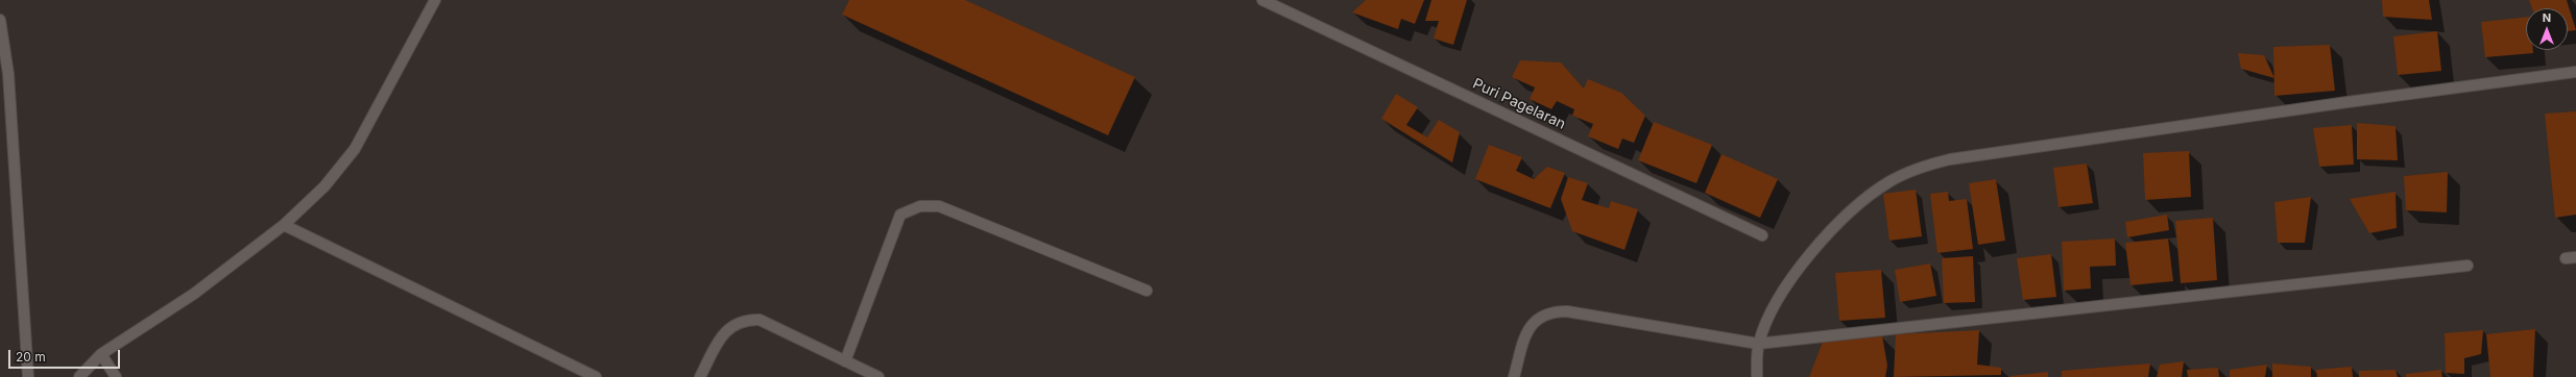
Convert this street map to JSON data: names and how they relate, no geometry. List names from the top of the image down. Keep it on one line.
{"streets":{"street":["Puri Pagelaran"]},"scale_bar":"20 m","north":"top"}
